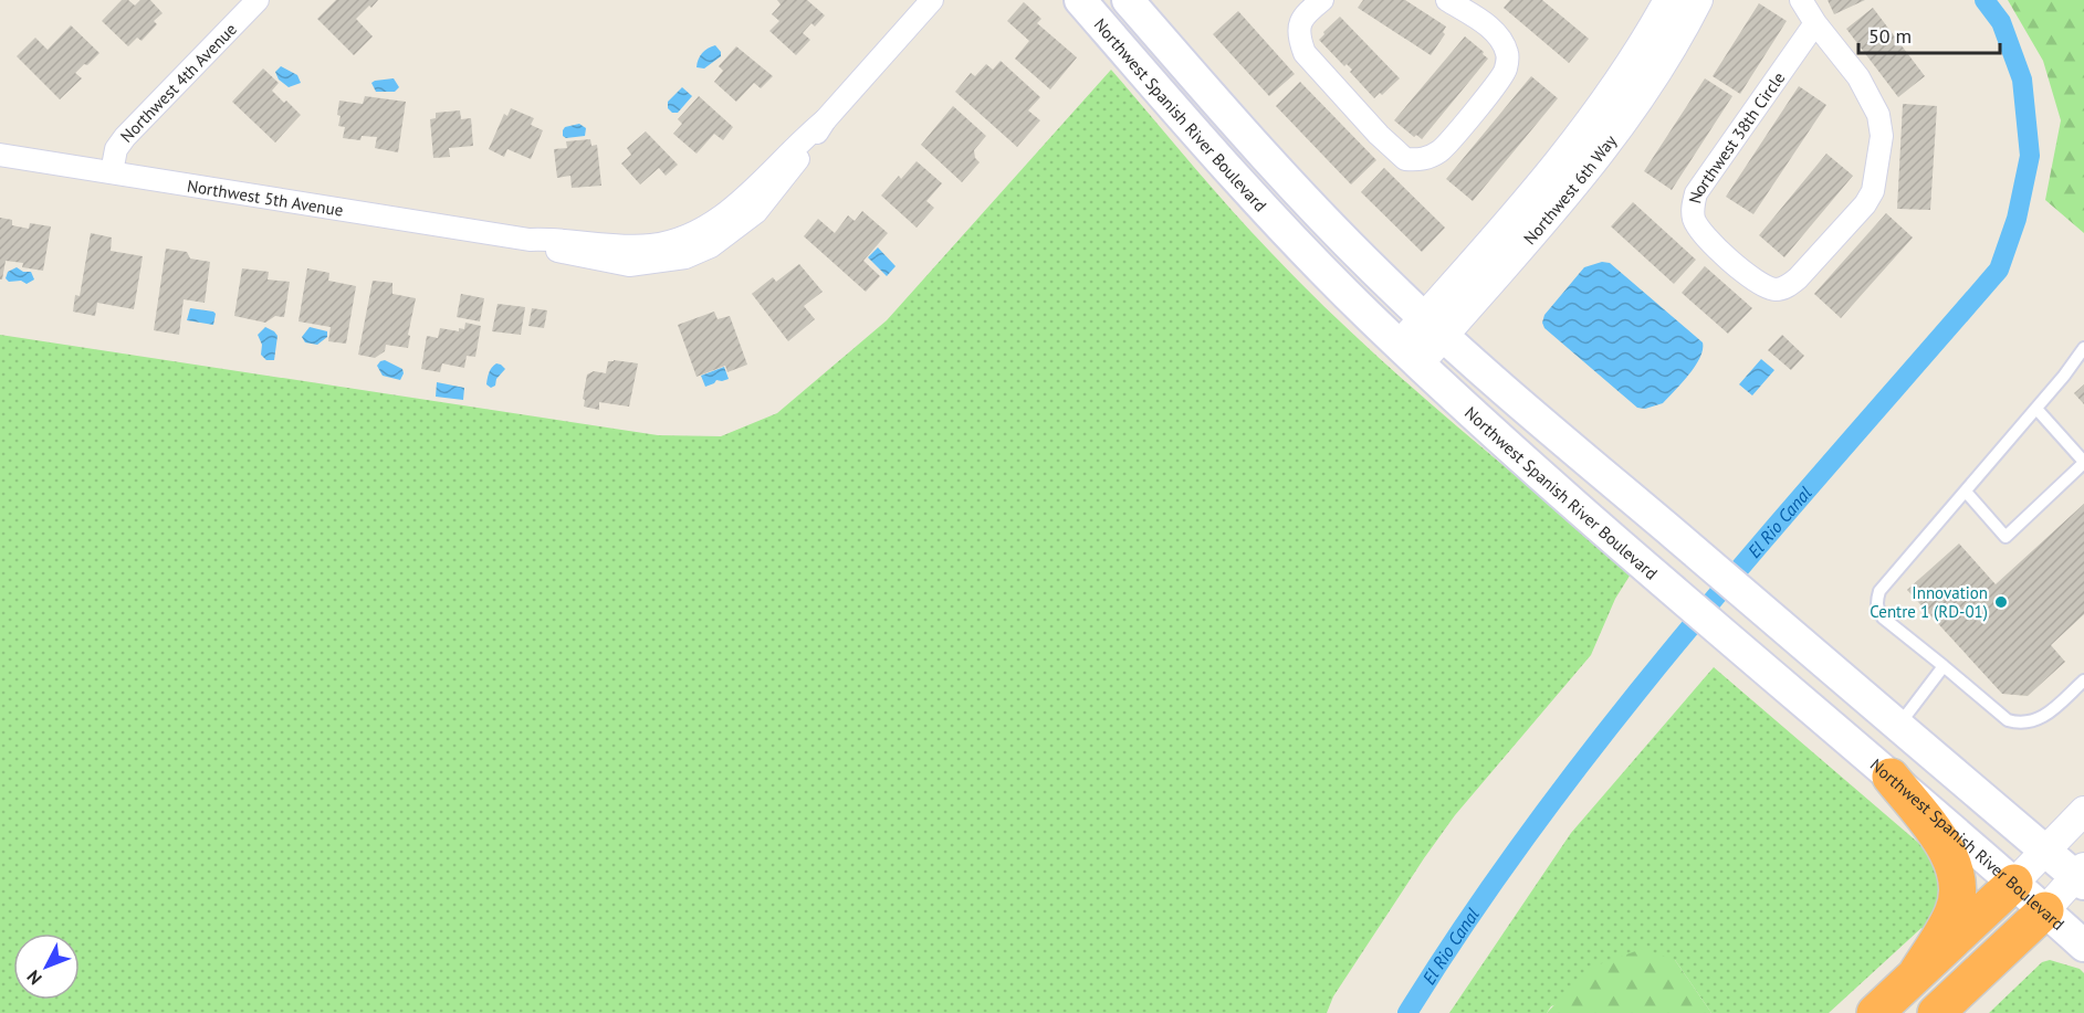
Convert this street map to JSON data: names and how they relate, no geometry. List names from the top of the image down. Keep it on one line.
{"streets":{"main road":["Northwest Spanish River Boulevard"],"street":["Northwest 4th Avenue","Northwest 38th Circle","Northwest 6th Way","Northwest 5th Avenue"]},"crossings":[["Northwest 4th Avenue","Northwest 5th Avenue"],["Northwest Spanish River Boulevard","Northwest 6th Way"]],"water":["El Rio Canal"],"places":["Innovation Centre 1 (RD-01)"],"scale_bar":"50 m","north":"bottom left"}
